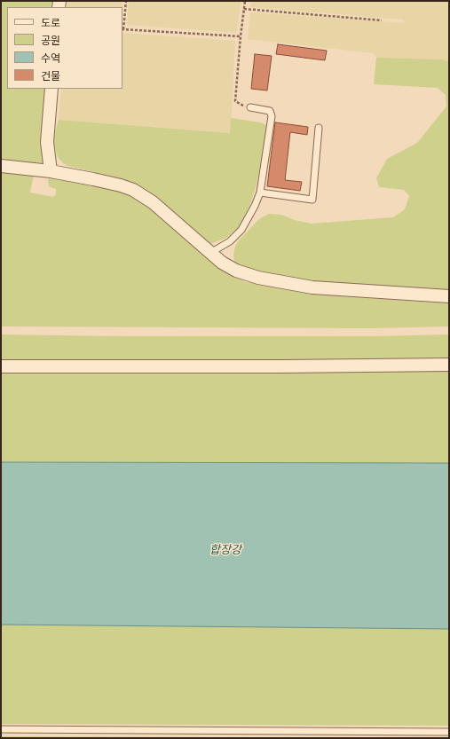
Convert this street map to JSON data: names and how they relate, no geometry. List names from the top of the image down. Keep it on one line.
{"water":["합장강"],"legend":["도로","공원","수역","건물"]}
